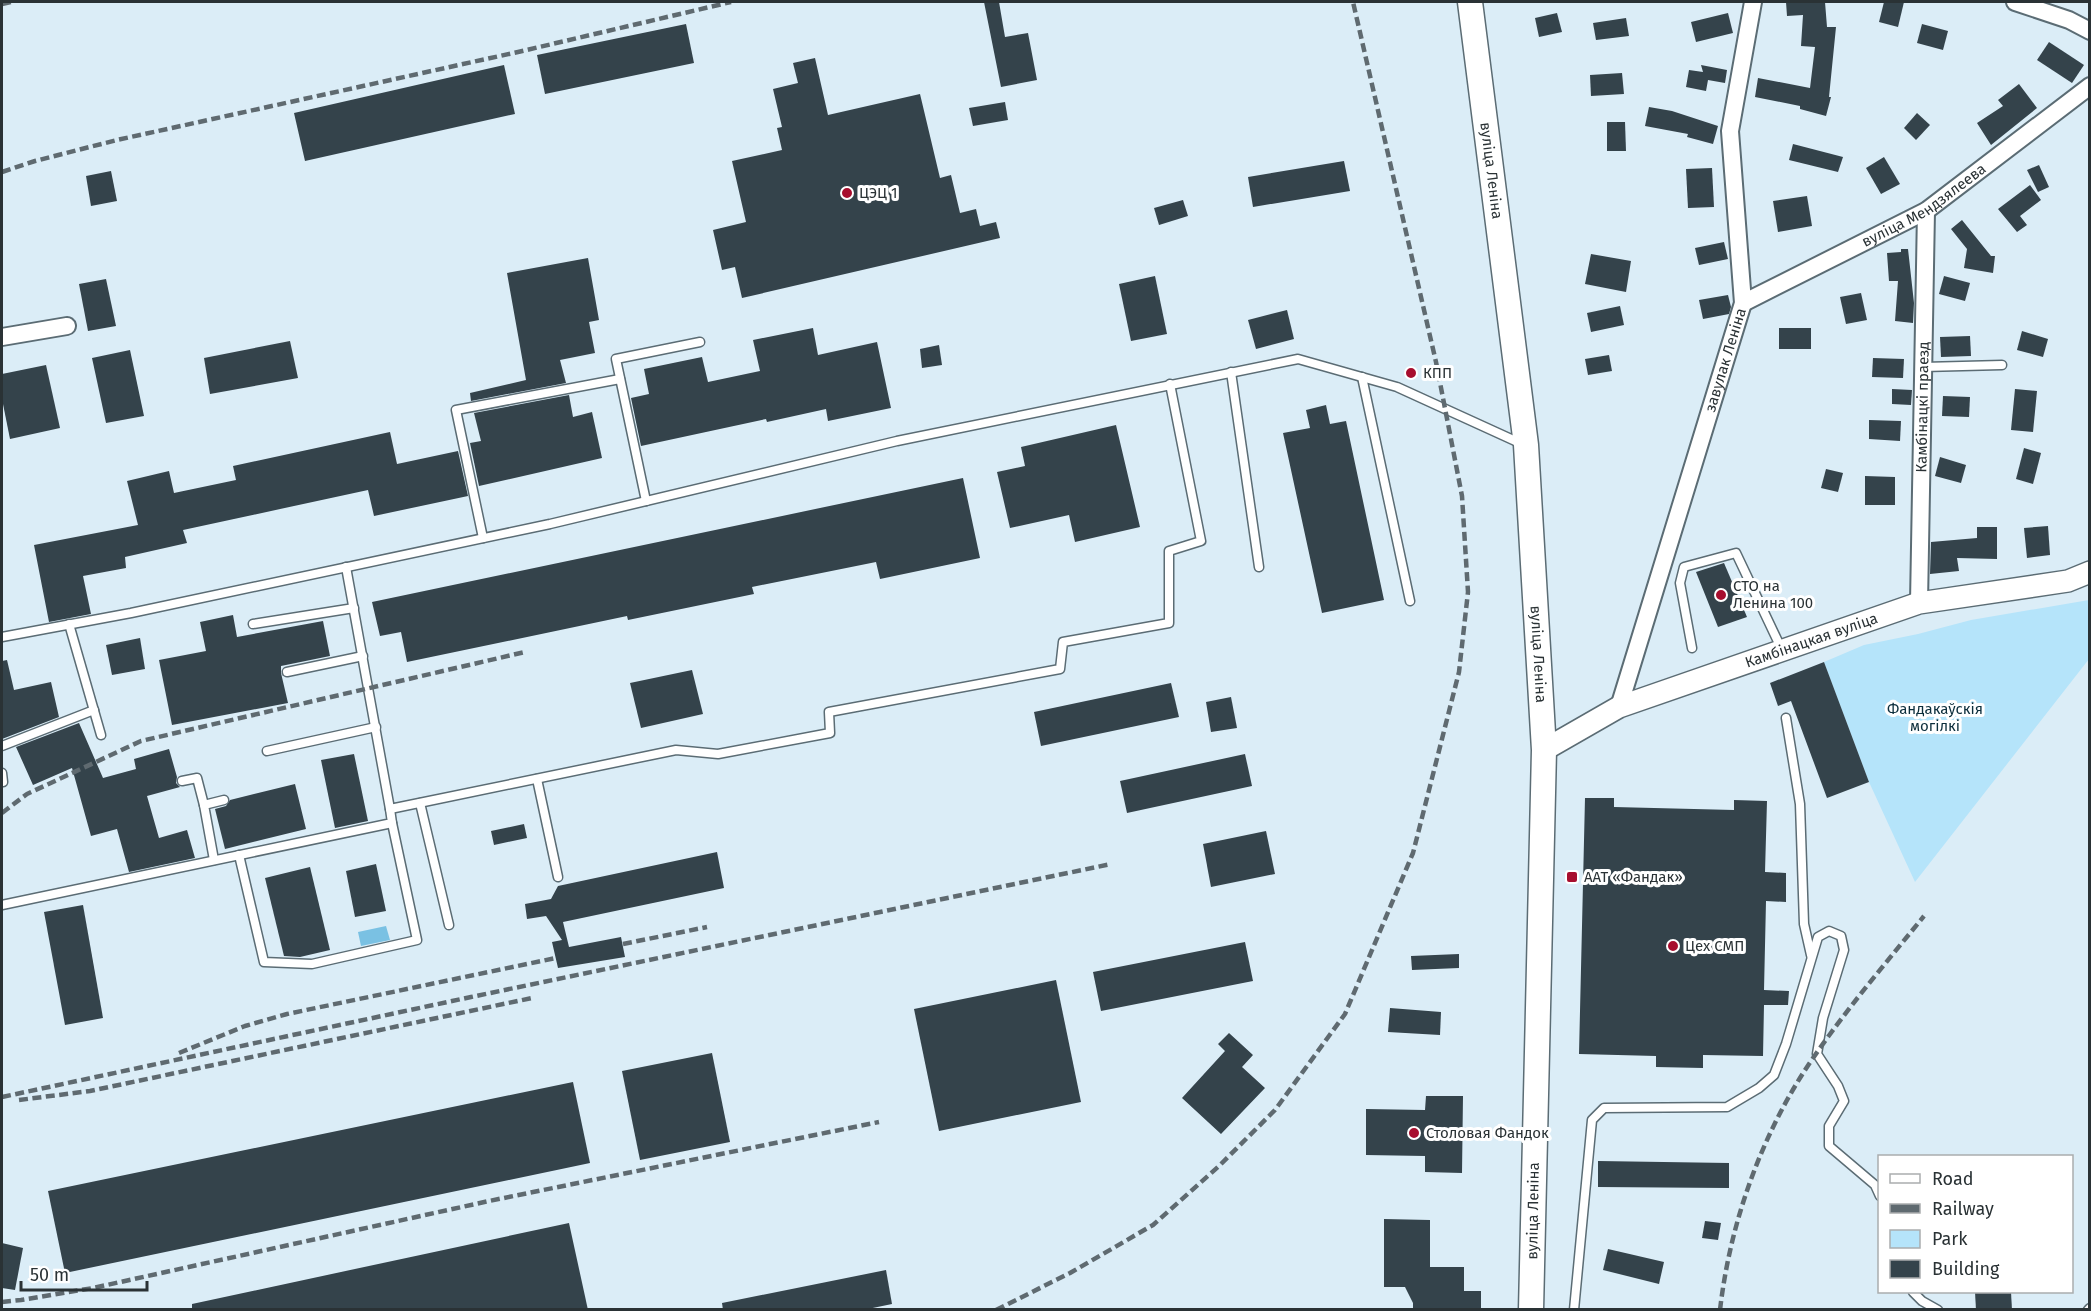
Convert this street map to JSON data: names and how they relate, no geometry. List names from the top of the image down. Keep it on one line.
{"streets":{"main road":["вуліца Леніна"],"street":["вуліца Мендзялеева","завулак Леніна","Камбінацкі праезд","Камбінацкая вуліца"]},"crossings":[["вуліца Леніна","Камбінацкая вуліца"],["вуліца Мендзялеева","завулак Леніна"],["вуліца Мендзялеева","Камбінацкі праезд"],["завулак Леніна","Камбінацкая вуліца"],["Камбінацкі праезд","Камбінацкая вуліца"]],"parks":["Фандакаўскія могілкі"],"places":{"other":["ЦЭЦ 1","КПП","СТО на Ленина 100","Цех СМП","Столовая Фандок"],"transit":["ААТ «Фандак»"]},"legend":["Road","Railway","Park","Building"],"scale_bar":"50 m"}
